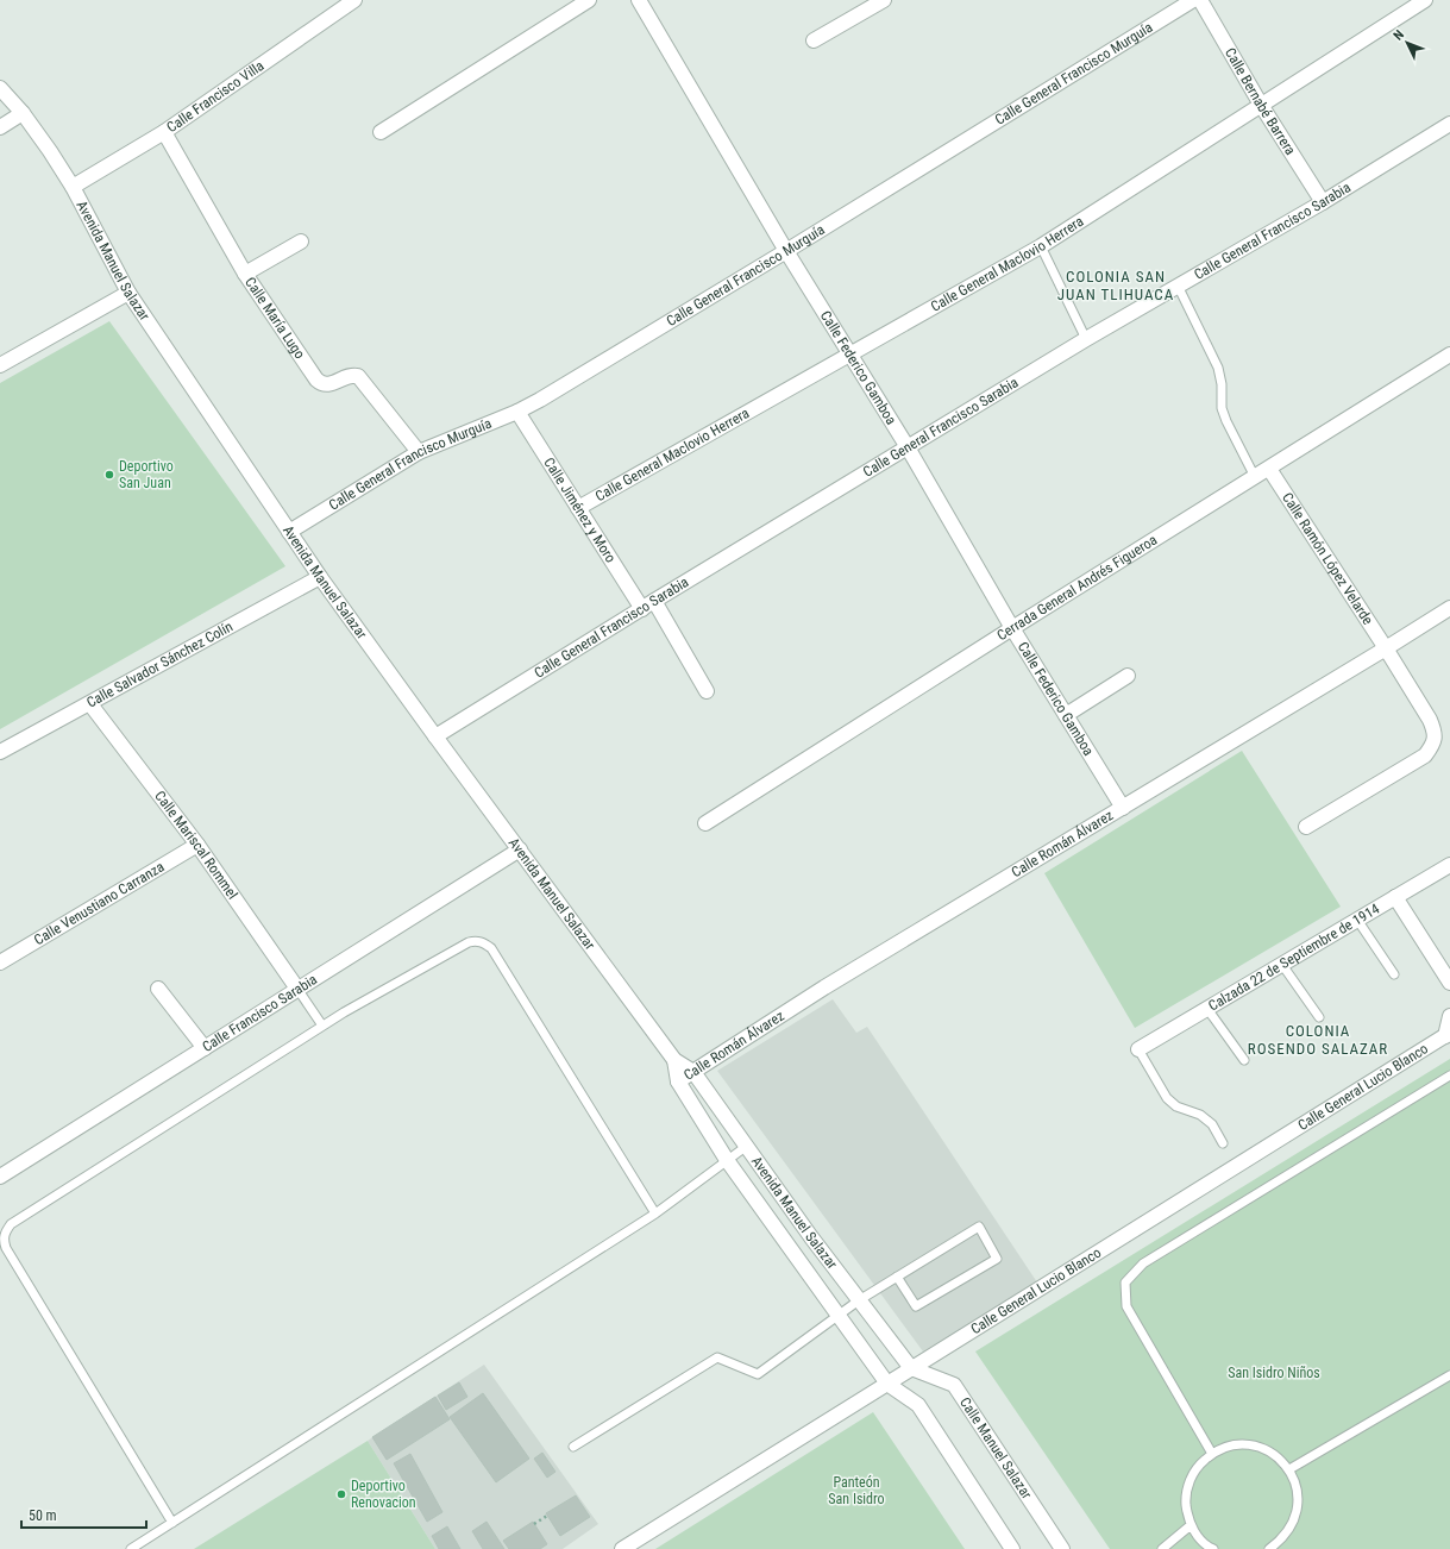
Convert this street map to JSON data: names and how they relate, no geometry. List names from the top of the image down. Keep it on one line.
{"streets":{"street":["Calle General Francisco Murguía","Calle Francisco Villa","Calle Bernabé Barrera","Calle General Francisco Sarabia","Avenida Manuel Salazar","Calle General Maclovio Herrera","Calle María Lugo","Calle Federico Gamboa","Calle Jiménez y Moro","Calle Ramón López Velarde","Cerrada General Andrés Figueroa","Calle Salvador Sánchez Colín","Calle Mariscal Rommel","Calle Román Álvarez","Calle Venustiano Carranza","Calzada 22 de Septiembre de 1914","Calle Francisco Sarabia","Calle General Lucio Blanco","Calle Manuel Salazar"]},"crossings":[["Calle General Francisco Murguía","Avenida Manuel Salazar"],["Calle General Francisco Murguía","Calle María Lugo"],["Calle General Francisco Murguía","Calle Federico Gamboa"],["Calle General Francisco Murguía","Calle Jiménez y Moro"],["Calle Francisco Villa","Avenida Manuel Salazar"],["Calle Francisco Villa","Calle María Lugo"],["Calle Bernabé Barrera","Calle General Francisco Sarabia"],["Calle Bernabé Barrera","Calle General Maclovio Herrera"],["Calle General Francisco Sarabia","Avenida Manuel Salazar"],["Calle General Francisco Sarabia","Calle Federico Gamboa"],["Calle General Francisco Sarabia","Calle Jiménez y Moro"],["Avenida Manuel Salazar","Calle Salvador Sánchez Colín"],["Avenida Manuel Salazar","Calle Román Álvarez"],["Avenida Manuel Salazar","Calle Francisco Sarabia"],["Avenida Manuel Salazar","Calle General Lucio Blanco"],["Avenida Manuel Salazar","Calle Manuel Salazar"],["Calle General Maclovio Herrera","Calle Federico Gamboa"],["Calle General Maclovio Herrera","Calle Jiménez y Moro"],["Calle Federico Gamboa","Cerrada General Andrés Figueroa"],["Calle Federico Gamboa","Calle Román Álvarez"],["Calle Ramón López Velarde","Cerrada General Andrés Figueroa"],["Calle Ramón López Velarde","Calle Román Álvarez"],["Calle Salvador Sánchez Colín","Calle Mariscal Rommel"],["Calle Mariscal Rommel","Calle Venustiano Carranza"],["Calle Mariscal Rommel","Calle Francisco Sarabia"],["Calle General Lucio Blanco","Calle Manuel Salazar"]],"districts":["COLONIA SAN JUAN TLIHUACA","COLONIA ROSENDO SALAZAR"],"parks":["San Isidro Niños","Panteón San Isidro"],"places":["Deportivo San Juan","Deportivo Renovacion"],"scale_bar":"50 m","north":"top left"}
